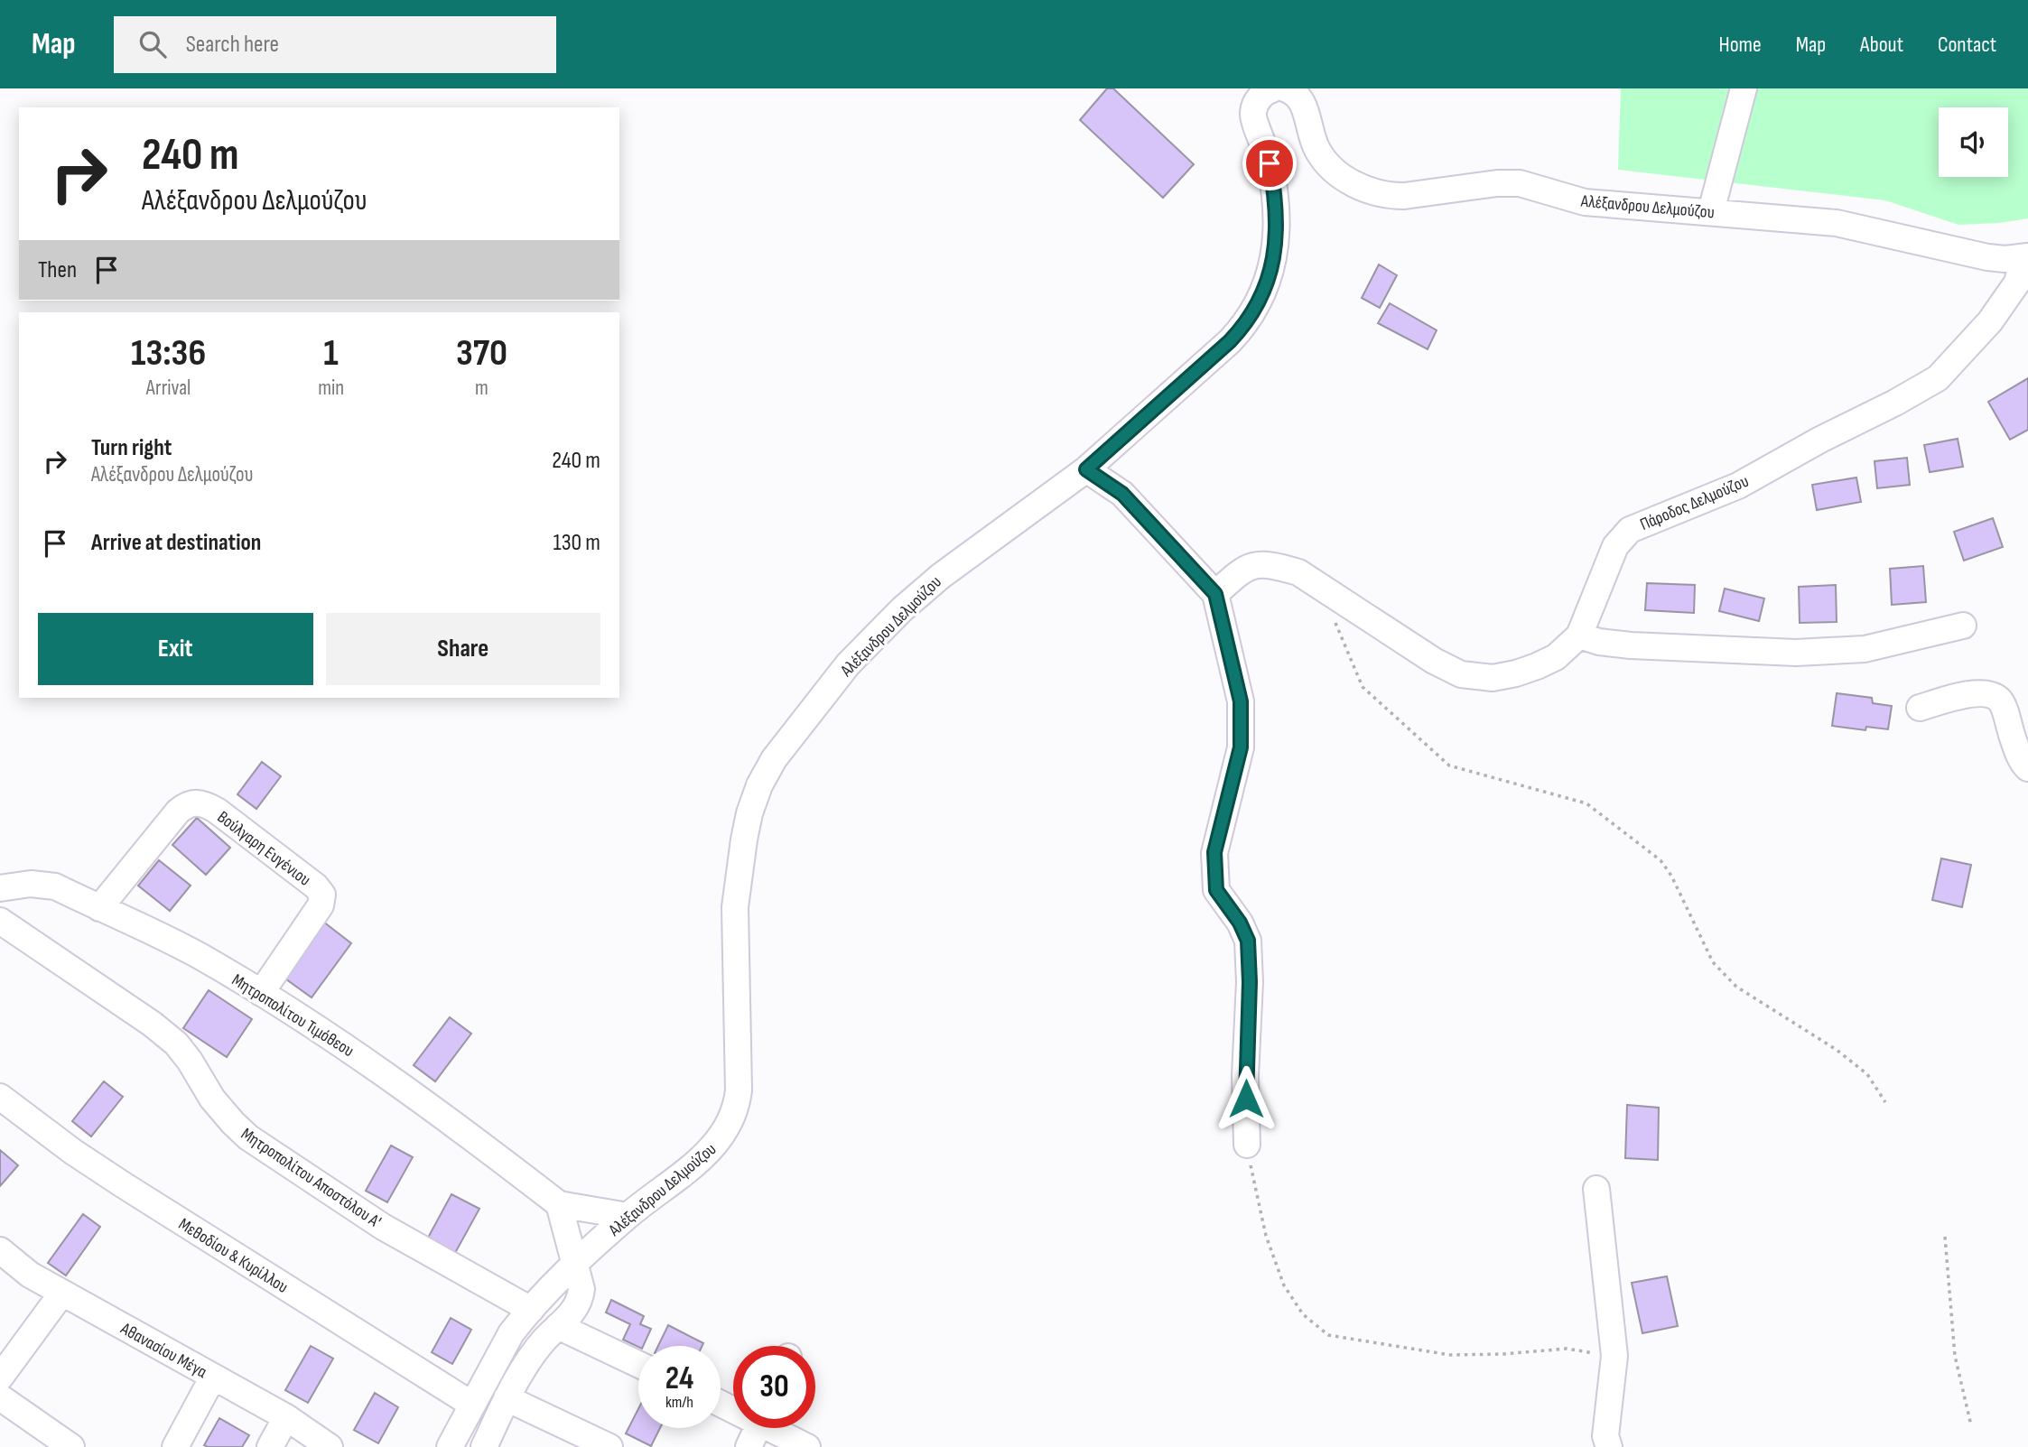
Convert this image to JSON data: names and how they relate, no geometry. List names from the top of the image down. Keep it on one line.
{"streets":{"street":["Αλέξανδρου Δελμούζου","Πάροδος Δελμούζου","Βούλγαρη Ευγένιου","Μητροπολίτου Τιμόθεου","Μητροπολίτου Αποστόλου Α'","Μεθοδίου & Κυρίλλου","Αθανασίου Μέγα"]},"crossings":[["Αλέξανδρου Δελμούζου","Πάροδος Δελμούζου"],["Αλέξανδρου Δελμούζου","Μητροπολίτου Αποστόλου Α'"],["Αλέξανδρου Δελμούζου","Μεθοδίου & Κυρίλλου"],["Βούλγαρη Ευγένιου","Μητροπολίτου Τιμόθεου"]],"page":{"header":"Map","search":"Search here","nav":["Home","Map","About","Contact"],"turn":["240 m","Αλέξανδρου Δελμούζου"],"then":"Then","eta":["13:36","Arrival","1","min","370","m"],"list":[{"name":"Turn right","note":"Αλέξανδρου Δελμούζου","value":"240 m"},{"name":"Arrive at destination","value":"130 m"}],"buttons":["Exit","Share"],"speed":"24 km/h","limit":"30"}}
